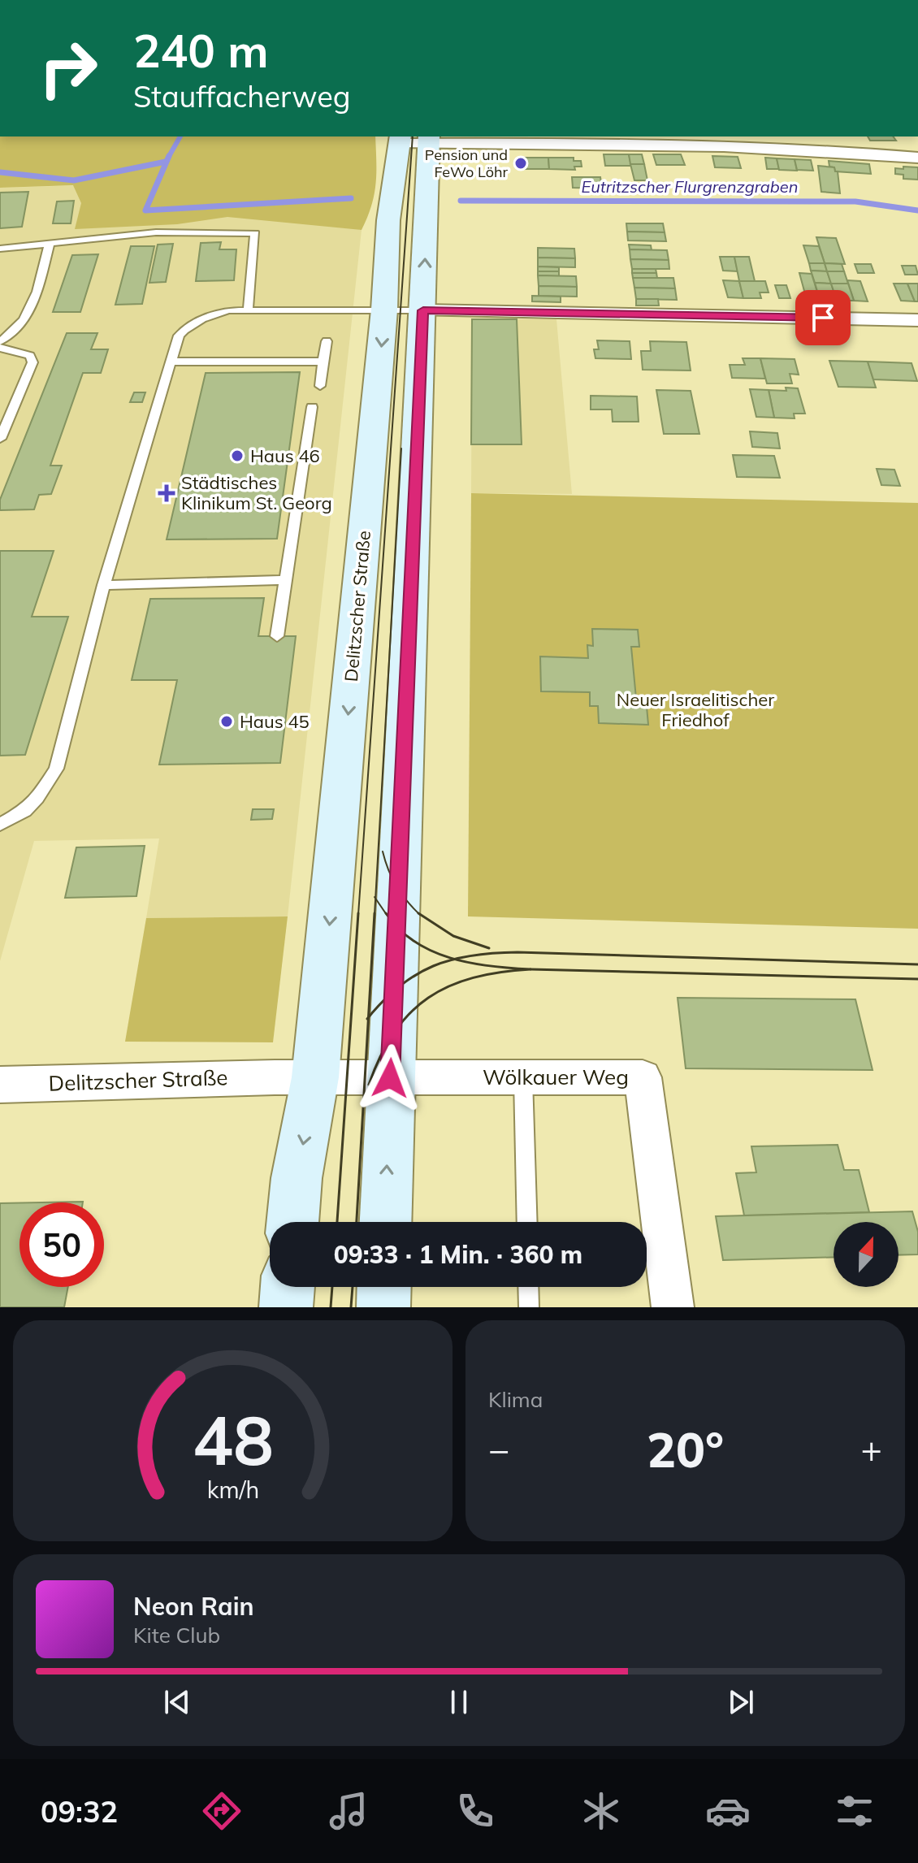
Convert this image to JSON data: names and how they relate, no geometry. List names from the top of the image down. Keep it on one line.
{"streets":{"main road":["Delitzscher Straße"],"street":["Wölkauer Weg"]},"crossings":[["Delitzscher Straße","Wölkauer Weg"]],"water":["Eutritzscher Flurgrenzgraben"],"parks":["Neuer Israelitischer Friedhof"],"places":{"other":["Pension und FeWo Löhr","Haus 46","Haus 45"],"health":["Städtisches Klinikum St. Georg"]},"north":"top","page":{"turn":["240 m","Stauffacherweg"],"limit":"50","trip":"09:33 · 1 Min. · 360 m","tile":"Klima","heat":["−","20°","+"],"song":["Neon Rain","Kite Club"],"tabs":"09:32","gauge":["48","km/h"]}}
